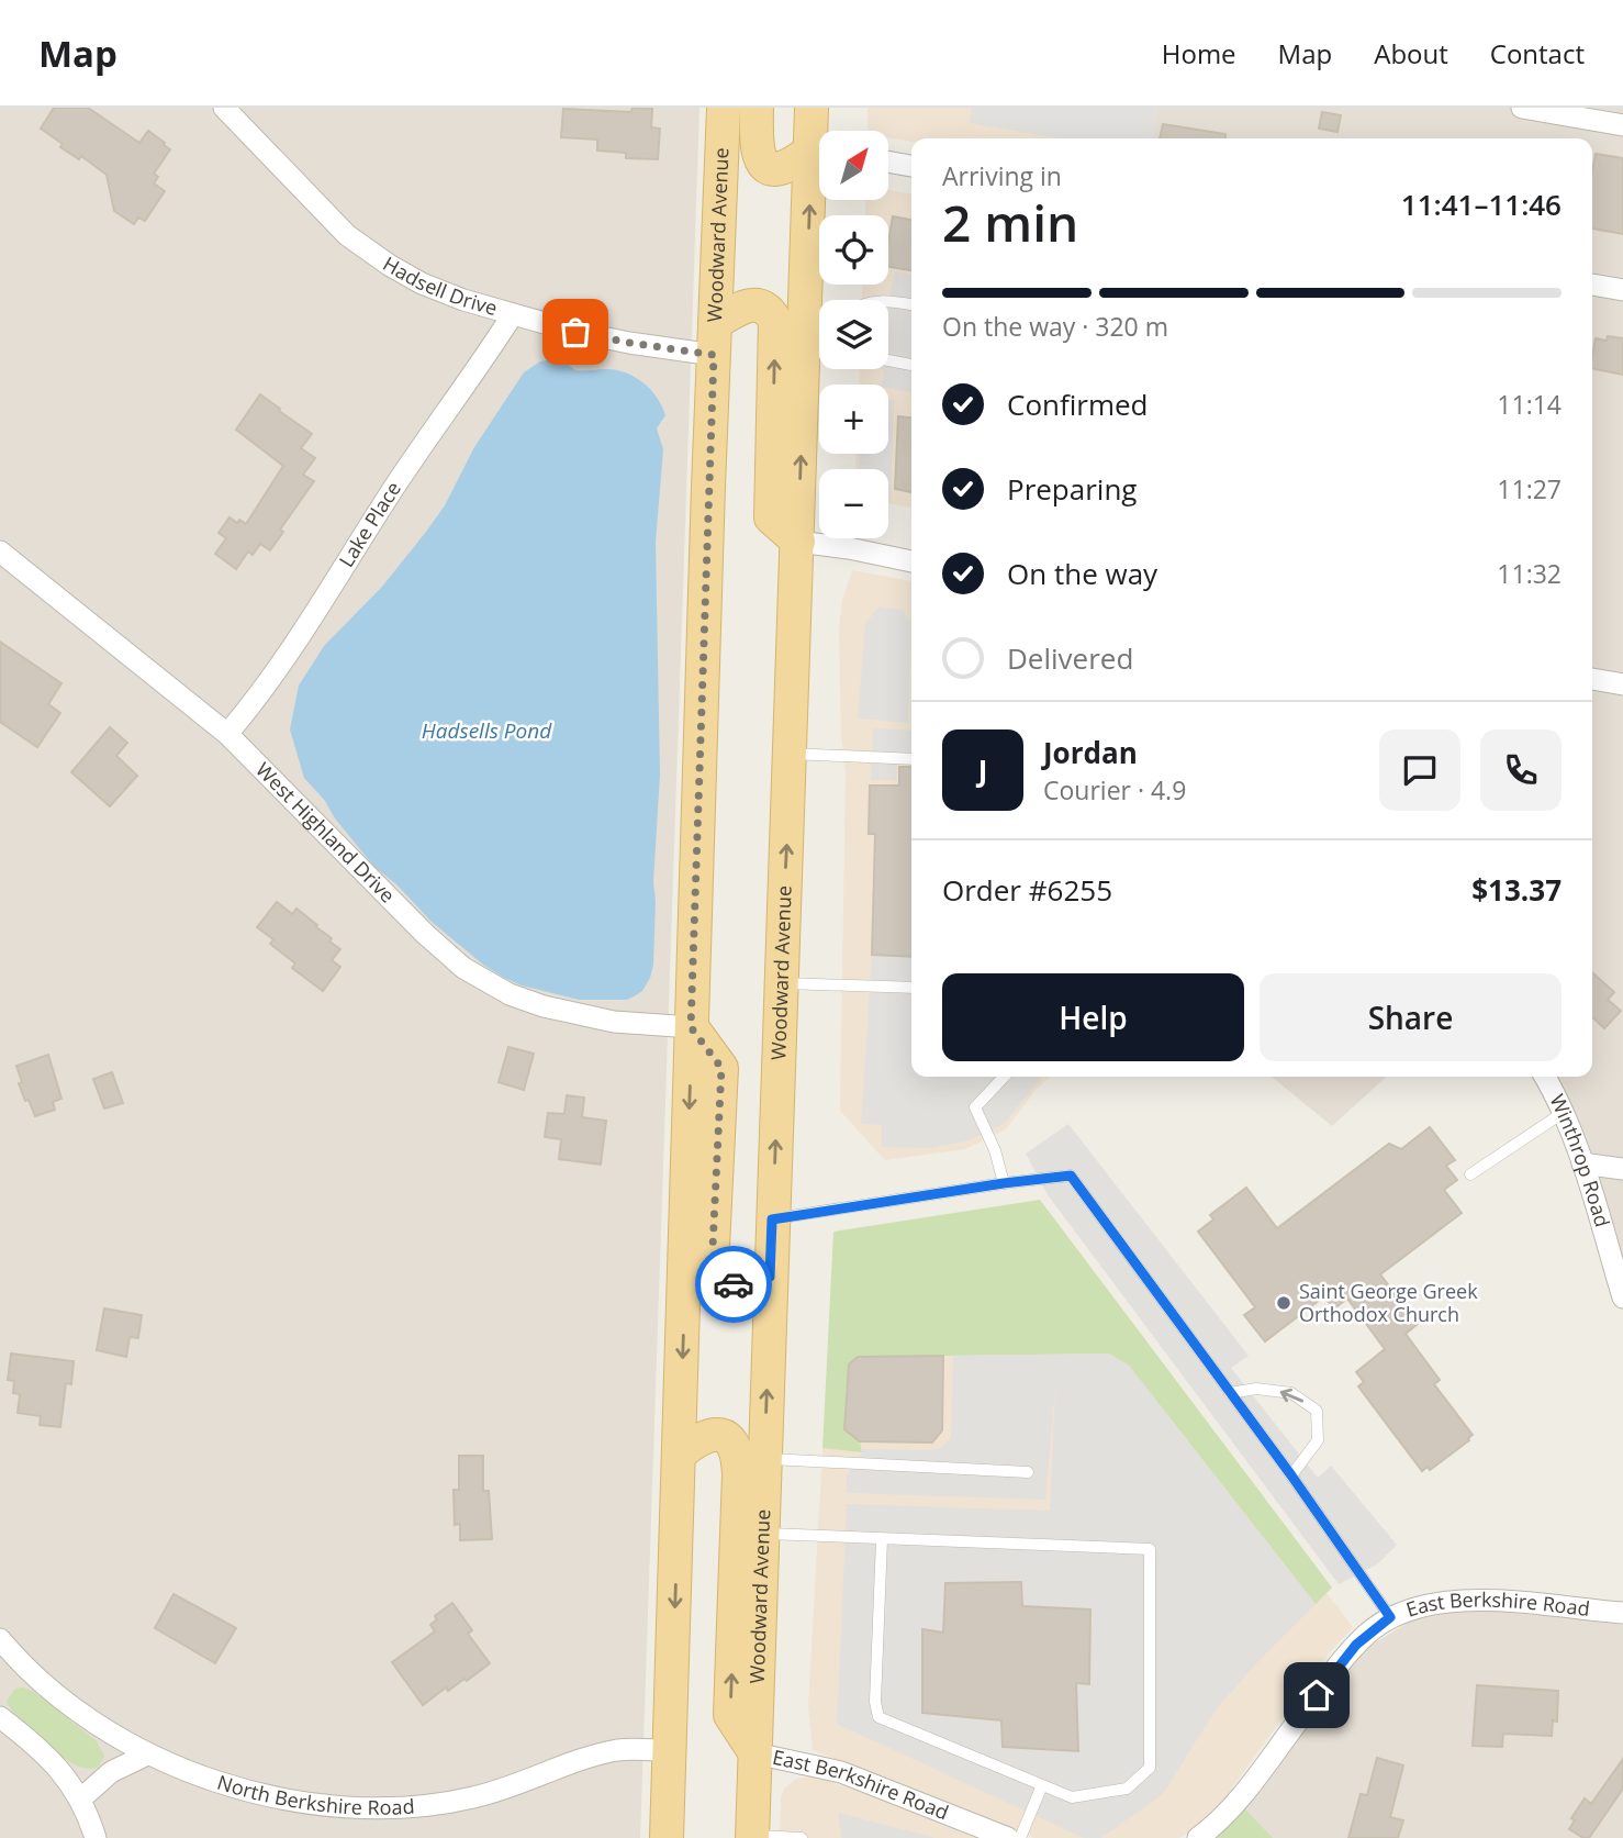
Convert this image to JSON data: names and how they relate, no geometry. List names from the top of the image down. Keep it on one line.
{"streets":{"main road":["Woodward Avenue"],"street":["Hadsell Drive","Lake Place","West Highland Drive","Winthrop Road","East Berkshire Road","North Berkshire Road"]},"crossings":[["Woodward Avenue","Hadsell Drive"],["Woodward Avenue","West Highland Drive"],["Woodward Avenue","East Berkshire Road"],["Woodward Avenue","North Berkshire Road"],["Hadsell Drive","Lake Place"],["Lake Place","West Highland Drive"]],"water":["Hadsells Pond"],"places":["Saint George Greek Orthodox Church"],"north":"top right","page":{"header":"Map","nav":["Home","Map","About","Contact"],"map_buttons":["+","−"],"heading":["2 min","Arriving in","11:41–11:46"],"panel":["Jordan","Courier · 4.9","Order #6255","$13.37"],"bar":"On the way · 320 m","list":[["Confirmed","11:14"],["Preparing","11:27"],["On the way","11:32"],"Delivered"],"round":"J","buttons":["Help","Share"]}}
